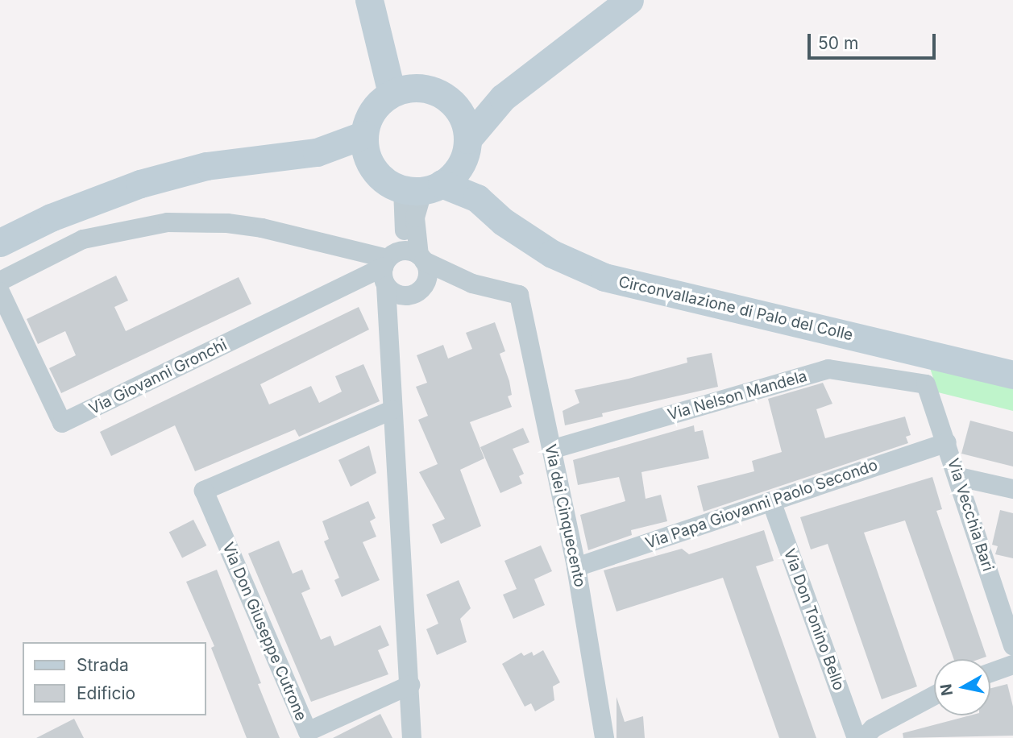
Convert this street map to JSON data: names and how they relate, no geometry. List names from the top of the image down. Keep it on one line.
{"streets":{"main road":["Circonvallazione di Palo del Colle"],"street":["Via Giovanni Gronchi","Via Nelson Mandela","Via Papa Giovanni Paolo Secondo","Via Vecchia Bari","Via dei Cinquecento","Via Don Tonino Bello","Via Don Giuseppe Cutrone"]},"crossings":[["Via Nelson Mandela","Via Vecchia Bari"],["Via Nelson Mandela","Via dei Cinquecento"],["Via Papa Giovanni Paolo Secondo","Via Vecchia Bari"],["Via Papa Giovanni Paolo Secondo","Via dei Cinquecento"],["Via Papa Giovanni Paolo Secondo","Via Don Tonino Bello"]],"legend":["Strada","Edificio"],"scale_bar":"50 m","north":"left"}
